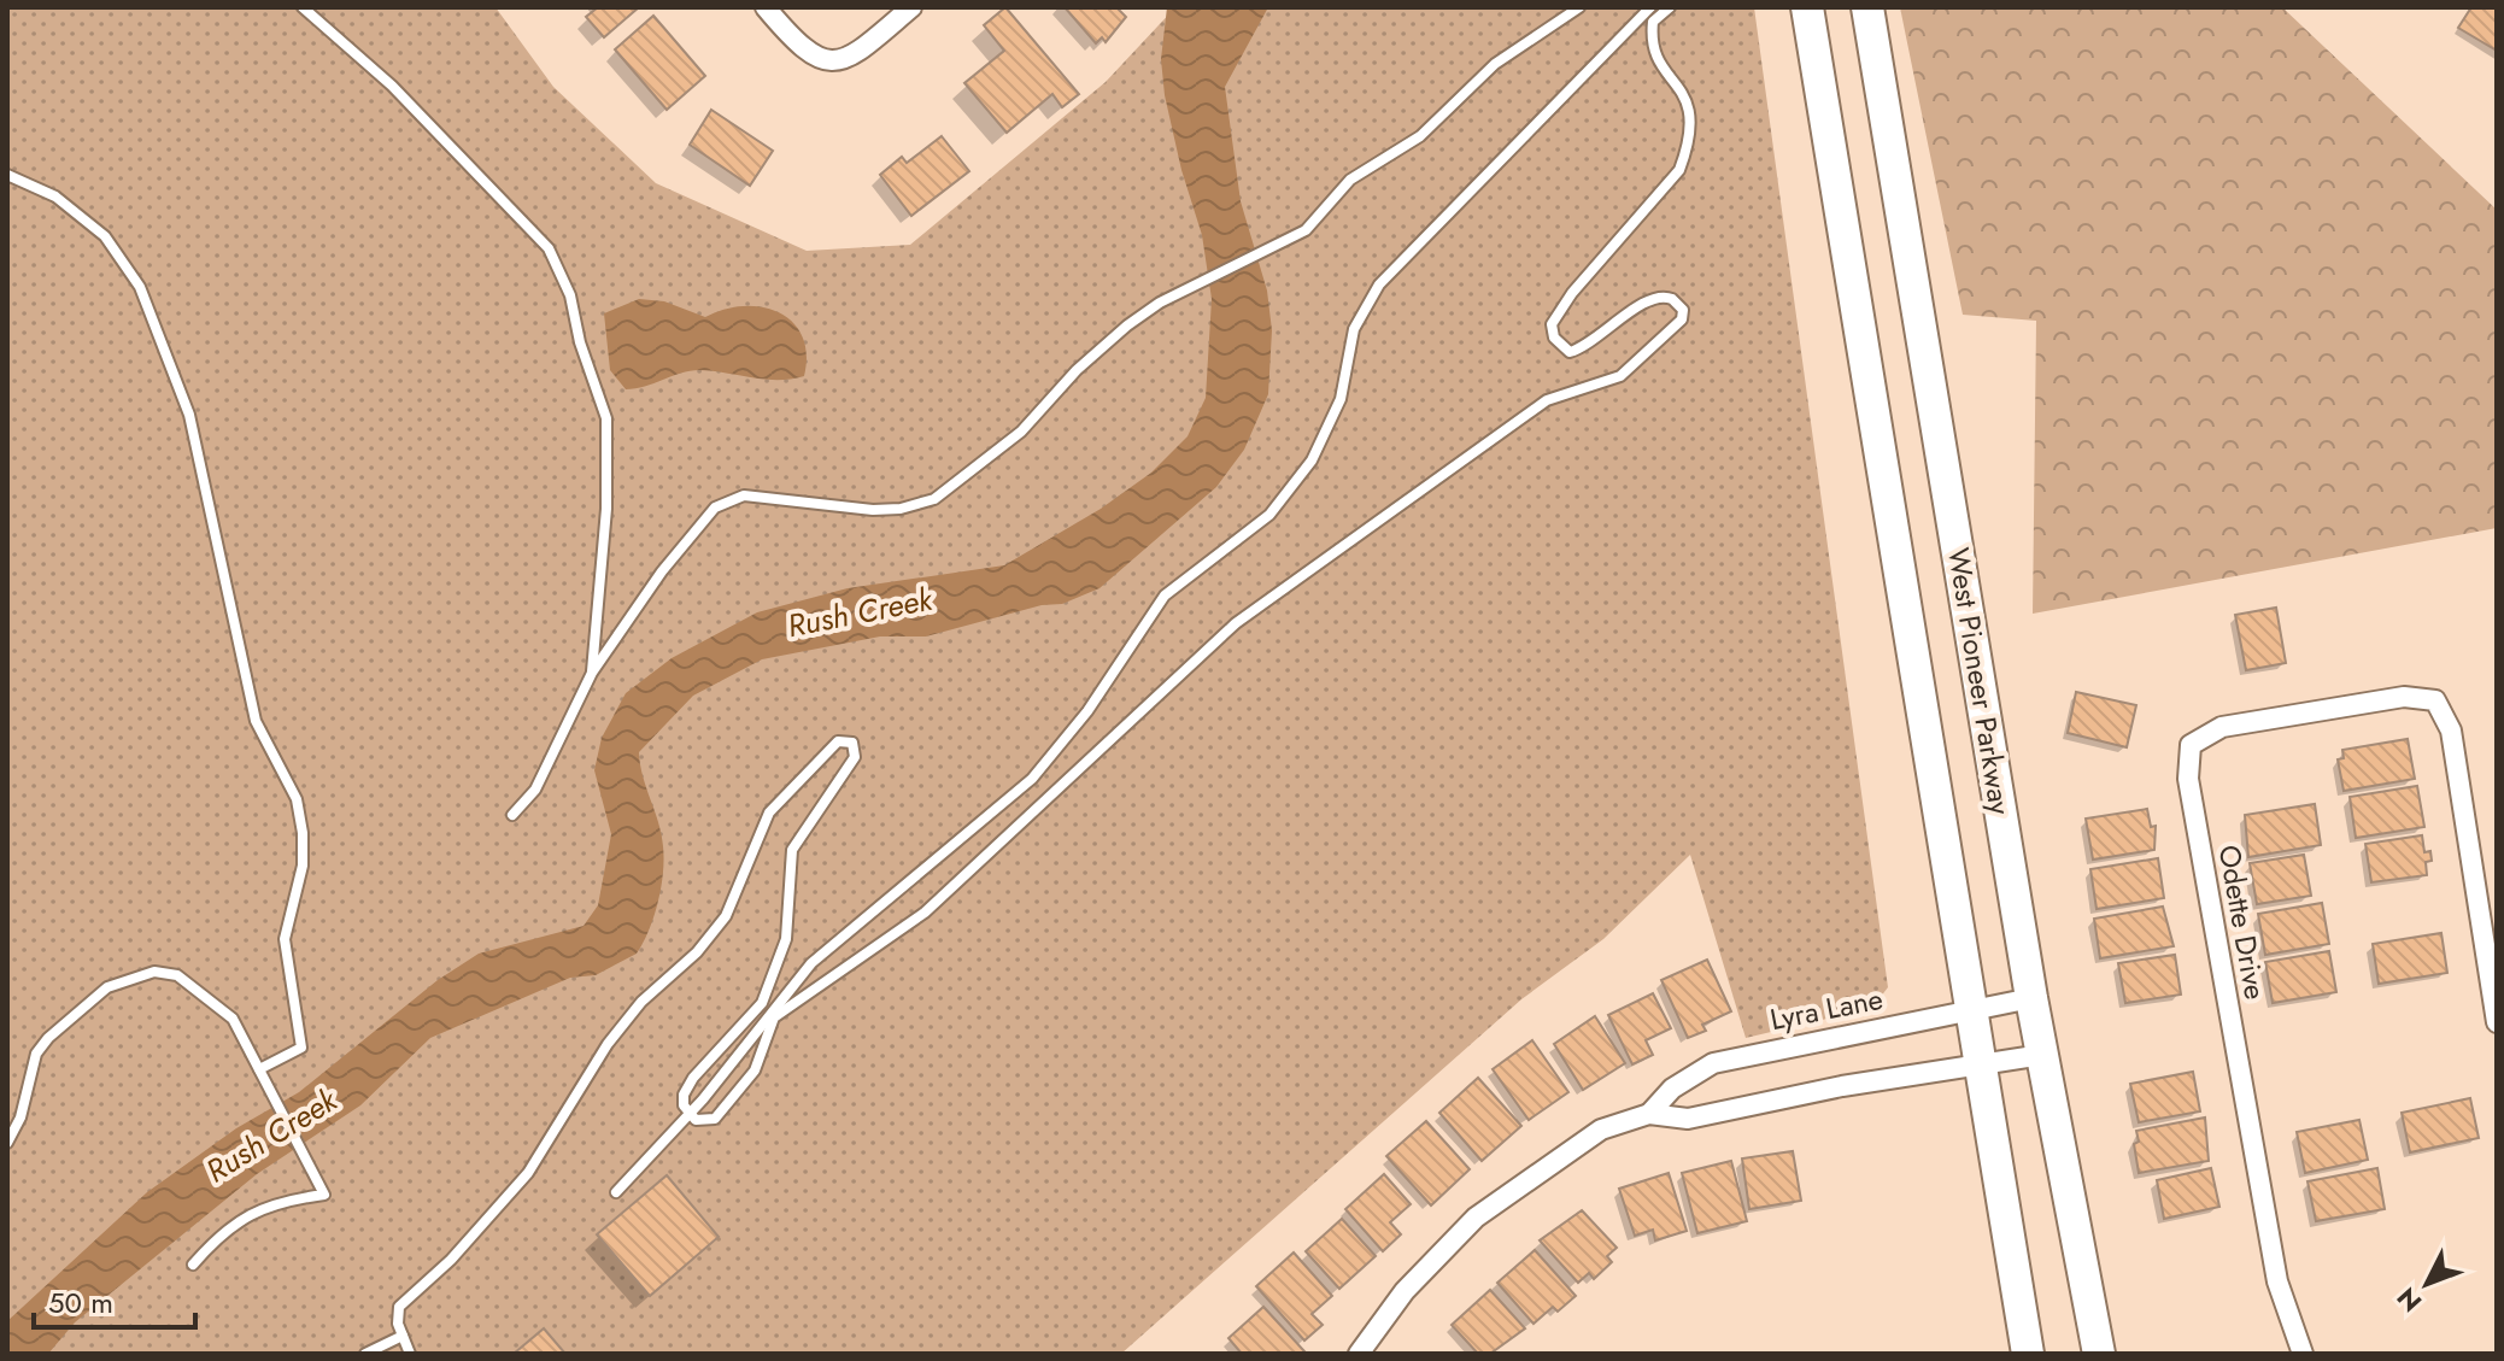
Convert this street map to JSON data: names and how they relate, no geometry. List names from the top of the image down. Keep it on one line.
{"streets":{"main road":["West Pioneer Parkway"],"street":["Odette Drive","Lyra Lane"]},"crossings":[["West Pioneer Parkway","Lyra Lane"]],"water":["Rush Creek"],"scale_bar":"50 m","north":"bottom left"}
